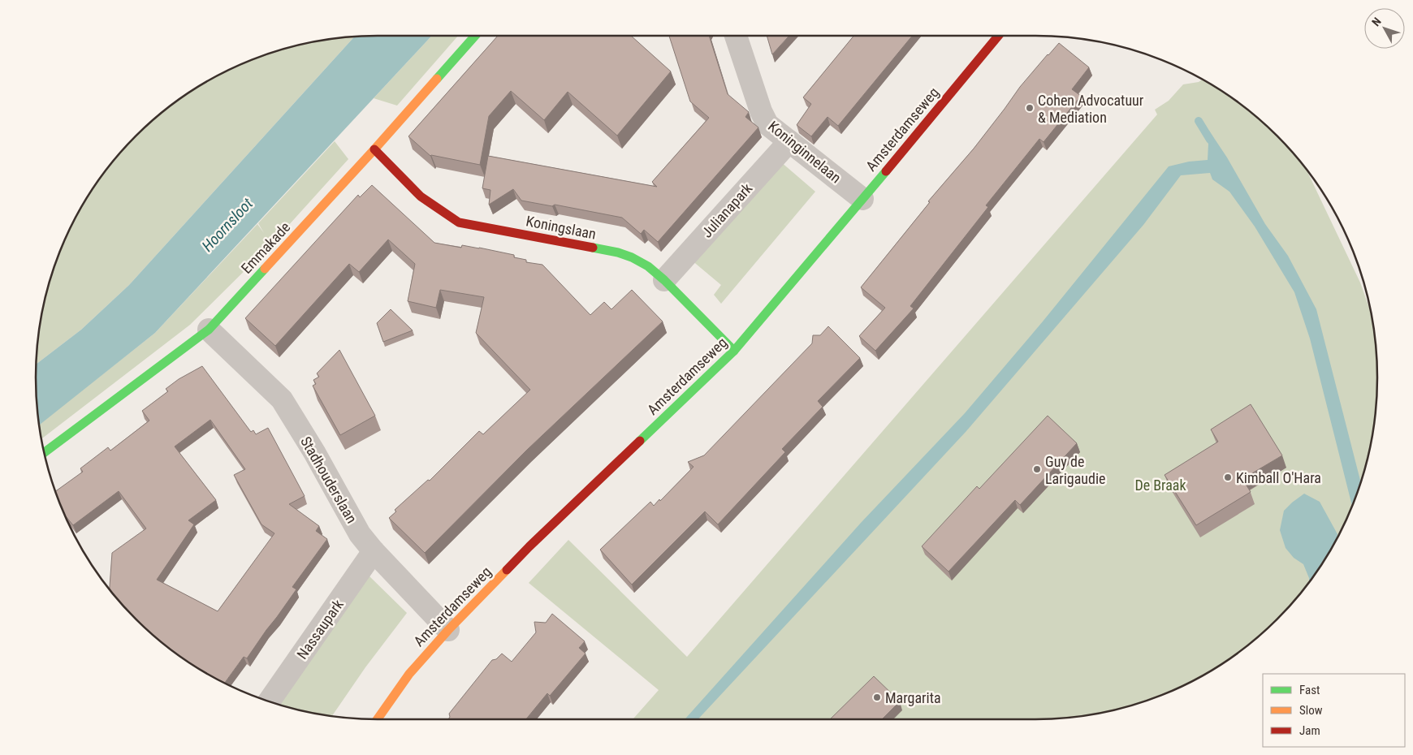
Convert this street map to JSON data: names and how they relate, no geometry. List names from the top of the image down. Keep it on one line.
{"streets":{"street":["Amsterdamseweg","Koninginnelaan","Julianapark","Koningslaan","Emmakade","Stadhouderslaan","Nassaupark"]},"crossings":[["Amsterdamseweg","Koninginnelaan"],["Amsterdamseweg","Koningslaan"],["Amsterdamseweg","Stadhouderslaan"],["Koninginnelaan","Julianapark"],["Julianapark","Koningslaan"],["Koningslaan","Emmakade"],["Emmakade","Stadhouderslaan"],["Stadhouderslaan","Nassaupark"]],"water":["Hoornsloot"],"parks":["De Braak"],"places":["Cohen Advocatuur & Mediation","Guy de Larigaudie","Kimball O'Hara","Margarita"],"legend":["Fast","Slow","Jam"],"north":"top left"}
